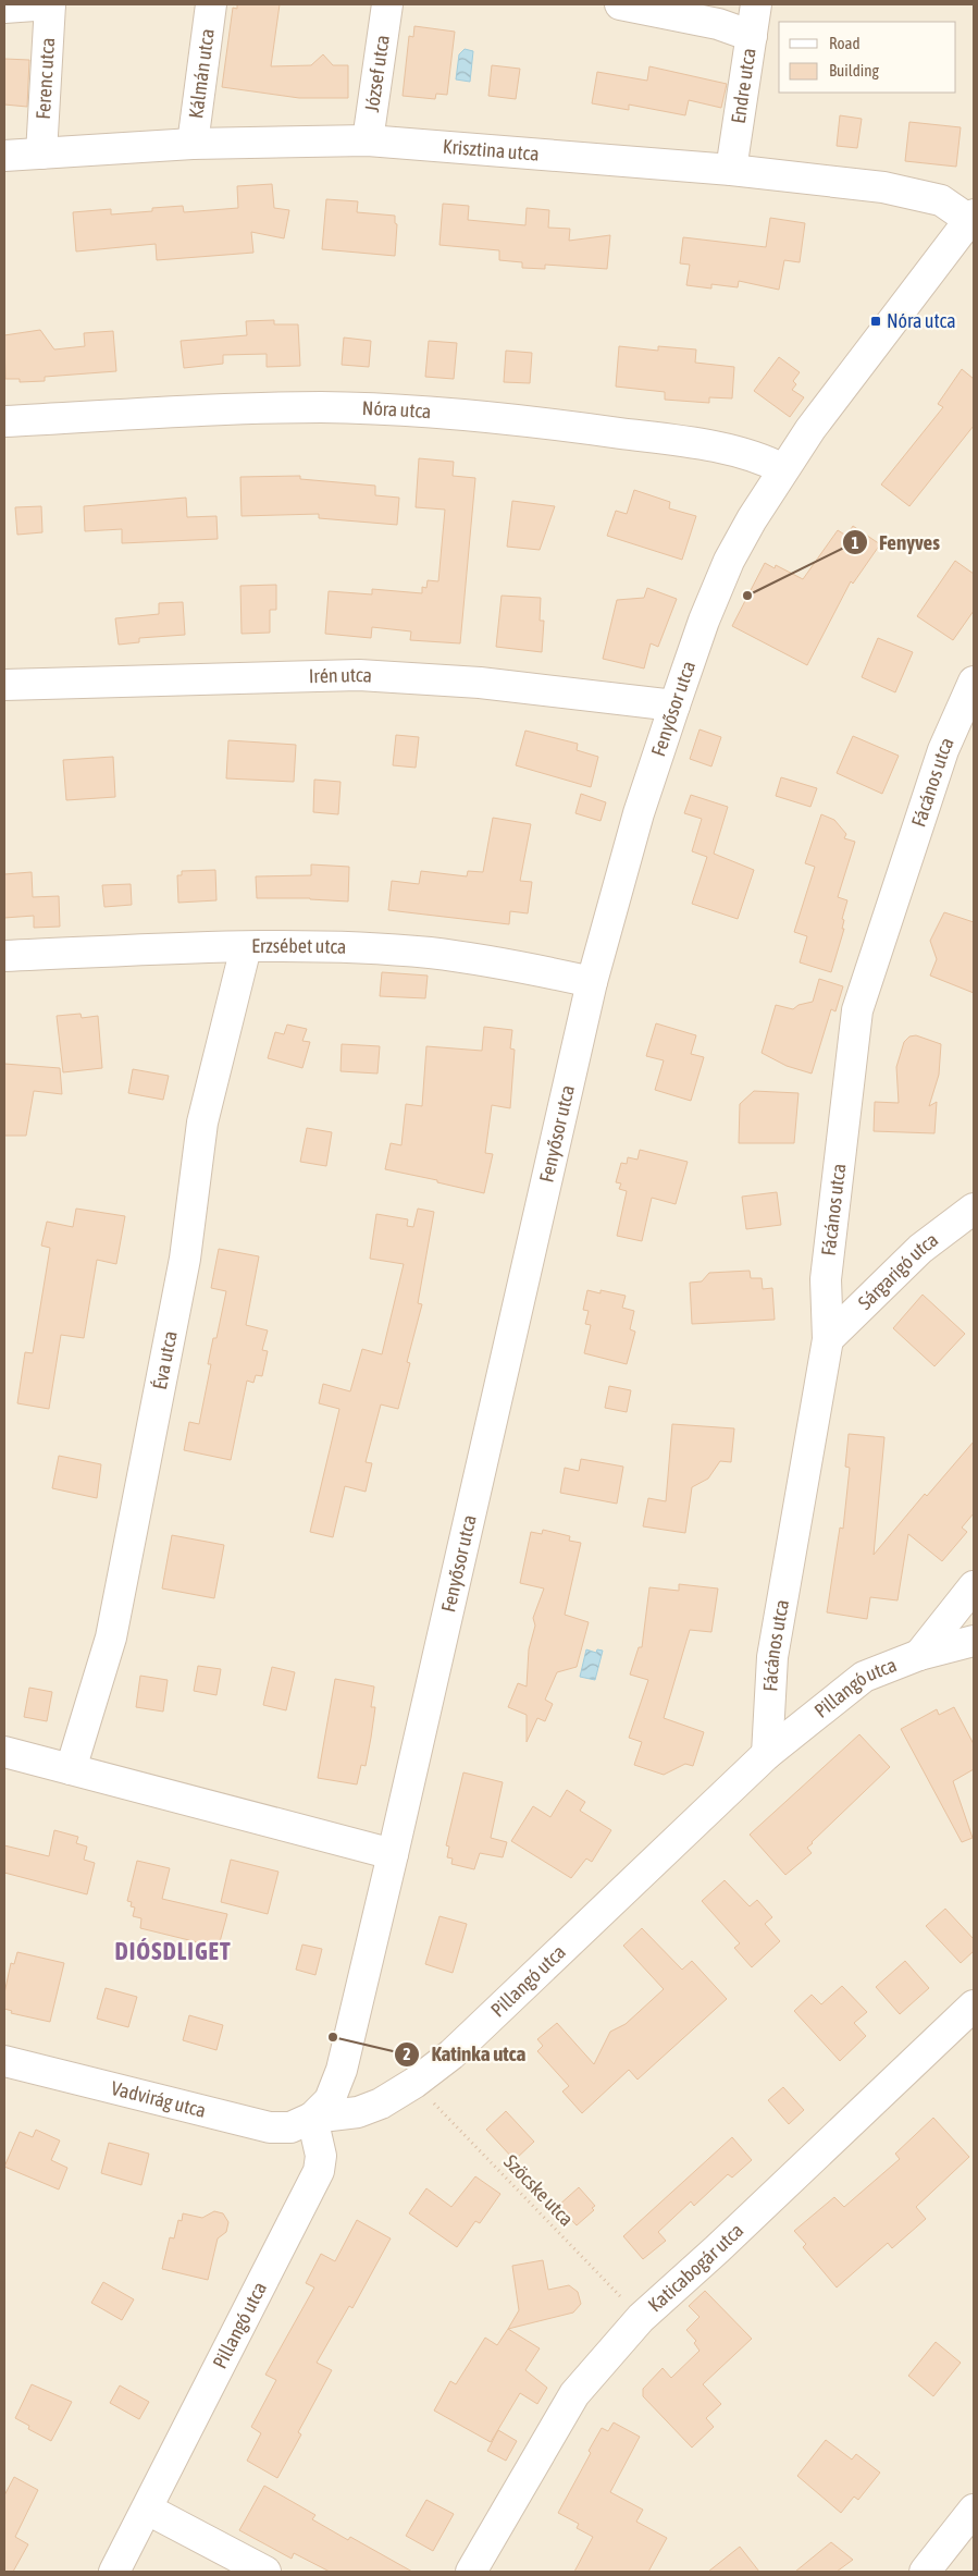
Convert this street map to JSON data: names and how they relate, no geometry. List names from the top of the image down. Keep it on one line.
{"streets":{"street":["József utca","Kálmán utca","Ferenc utca","Endre utca","Krisztina utca","Nóra utca","Irén utca","Fenyősor utca","Fácános utca","Erzsébet utca","Sárgarigó utca","Éva utca","Pillangó utca","Vadvirág utca","Katicabogár utca"],"path":["Szöcske utca"]},"crossings":[["József utca","Krisztina utca"],["Kálmán utca","Krisztina utca"],["Ferenc utca","Krisztina utca"],["Endre utca","Krisztina utca"],["Krisztina utca","Fenyősor utca"],["Nóra utca","Fenyősor utca"],["Irén utca","Fenyősor utca"],["Fenyősor utca","Erzsébet utca"],["Fenyősor utca","Pillangó utca"],["Fenyősor utca","Vadvirág utca"],["Fácános utca","Sárgarigó utca"],["Fácános utca","Pillangó utca"],["Erzsébet utca","Éva utca"],["Pillangó utca","Vadvirág utca"],["Pillangó utca","Szöcske utca"],["Szöcske utca","Katicabogár utca"]],"districts":["DIÓSDLIGET"],"places":{"transit":["Nóra utca"],"other":["Fenyves","Katinka utca"]},"legend":["Road","Building"]}
